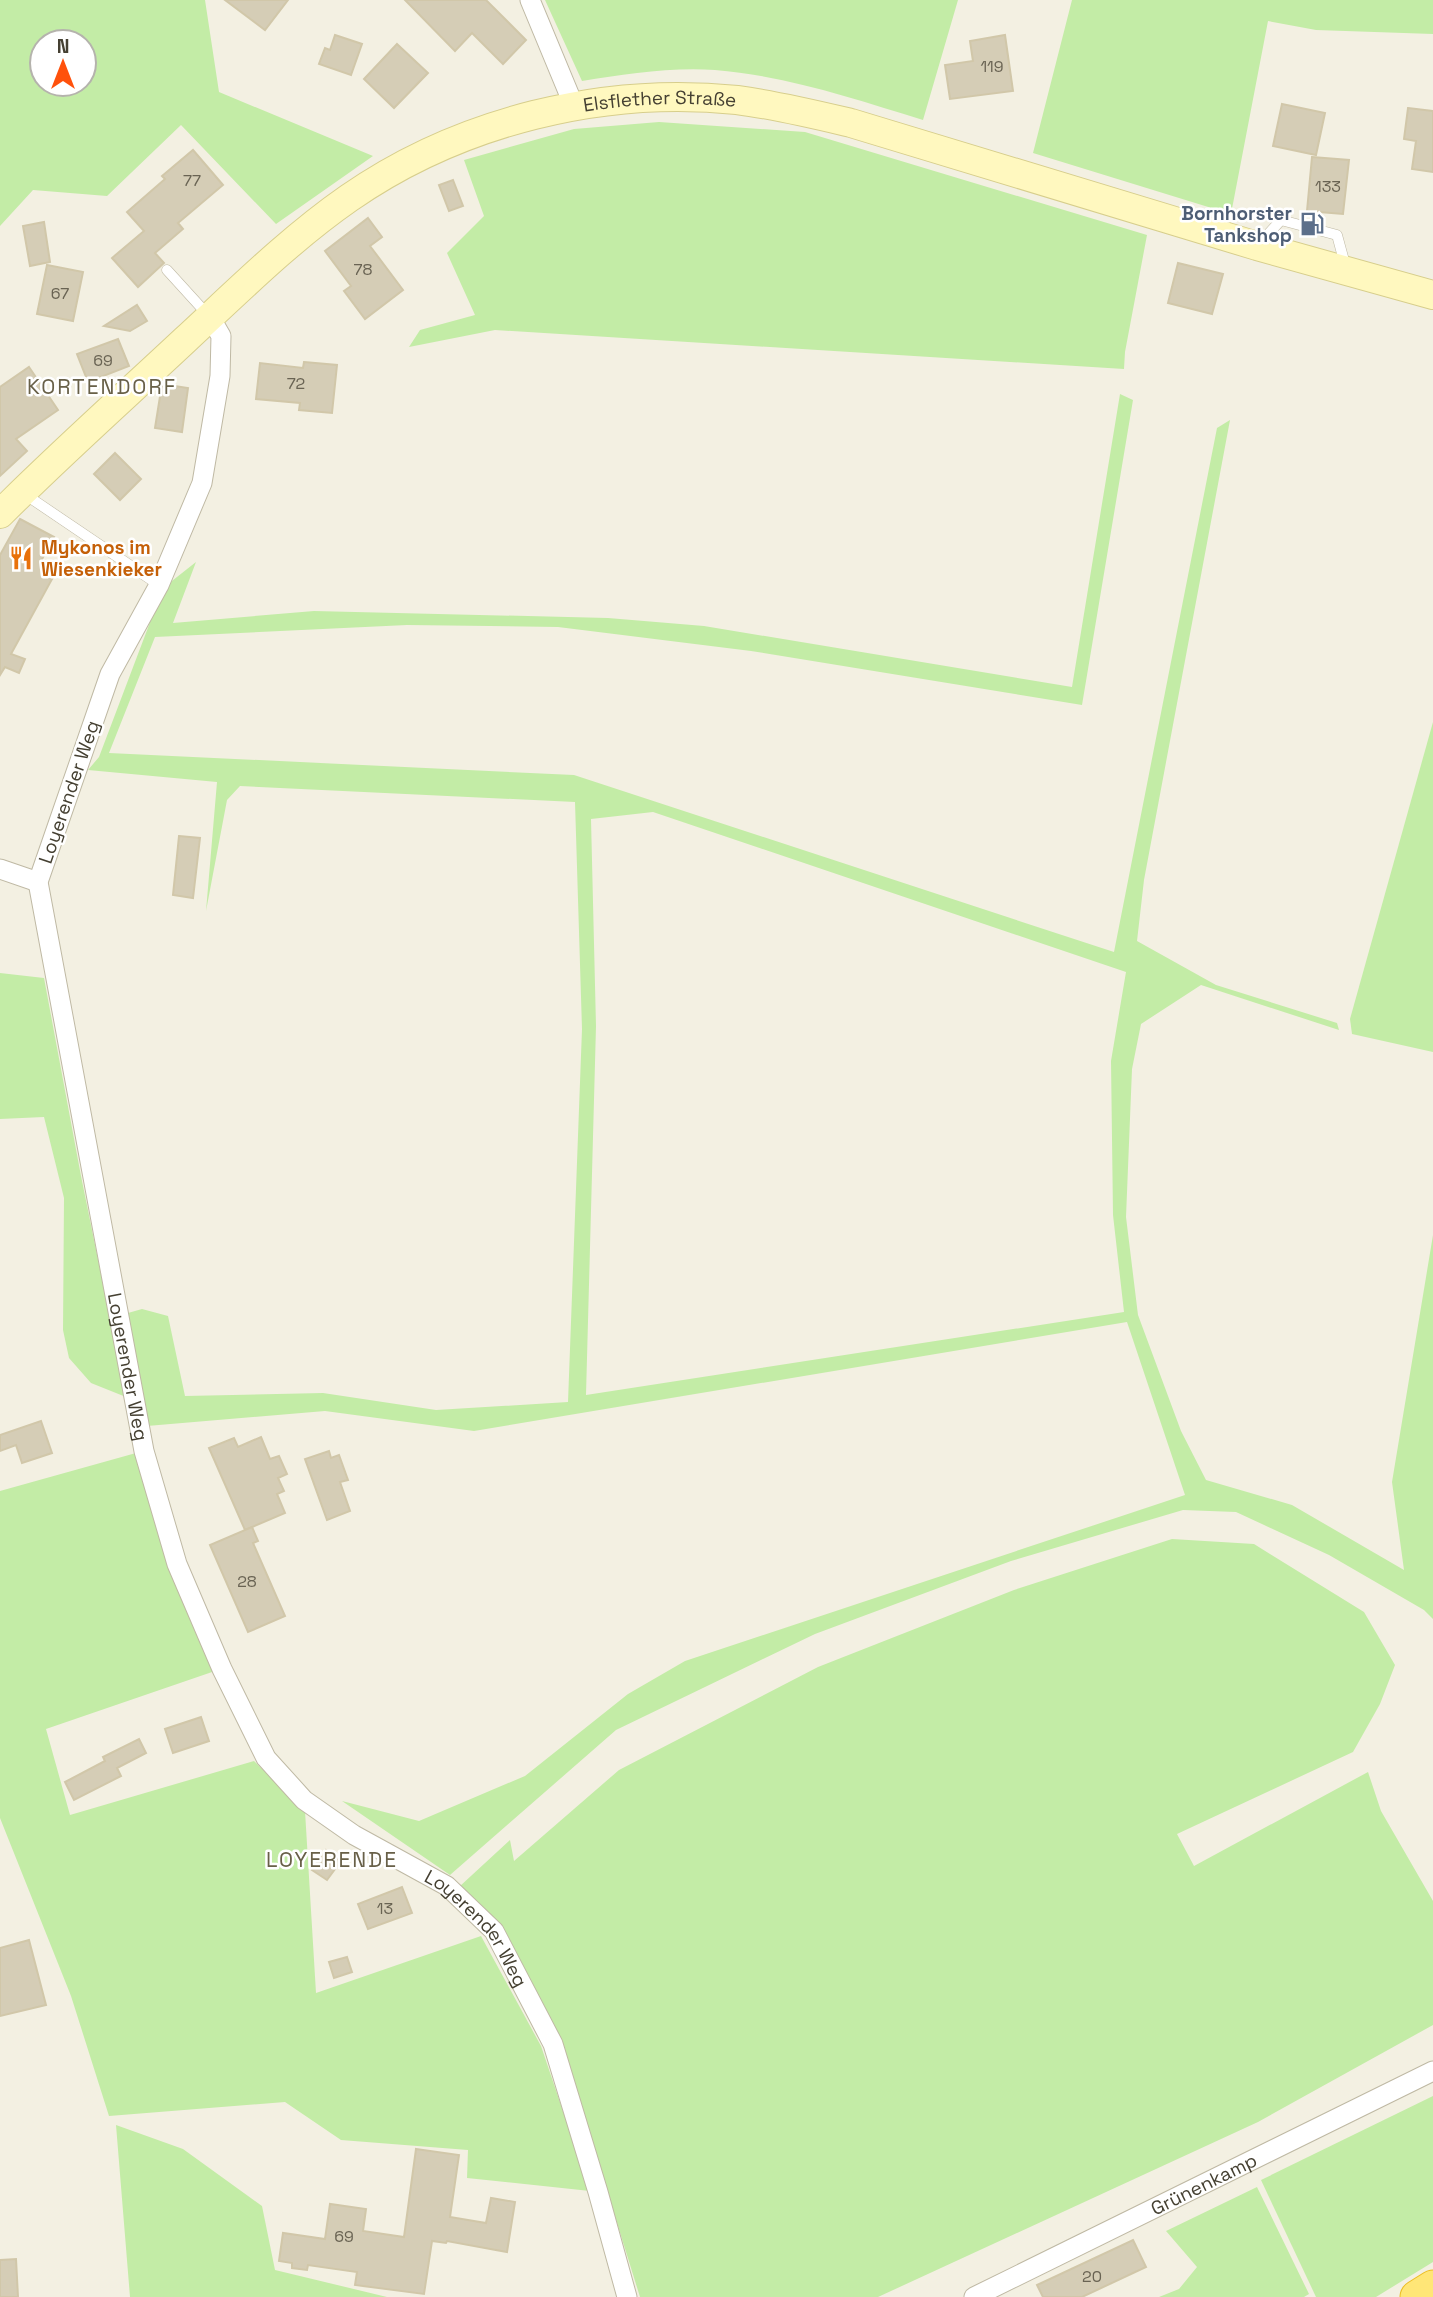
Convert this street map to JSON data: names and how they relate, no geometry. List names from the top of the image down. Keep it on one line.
{"streets":{"main road":["Elsflether Straße"],"street":["Loyerender Weg","Grünenkamp"]},"crossings":[["Elsflether Straße","Loyerender Weg"]],"districts":["KORTENDORF","LOYERENDE"],"places":{"fuel station":["Bornhorster Tankshop"],"restaurant":["Mykonos im Wiesenkieker"]},"house_numbers":["119","77","133","78","67","69","72","28","13","69","20"],"north":"top"}
